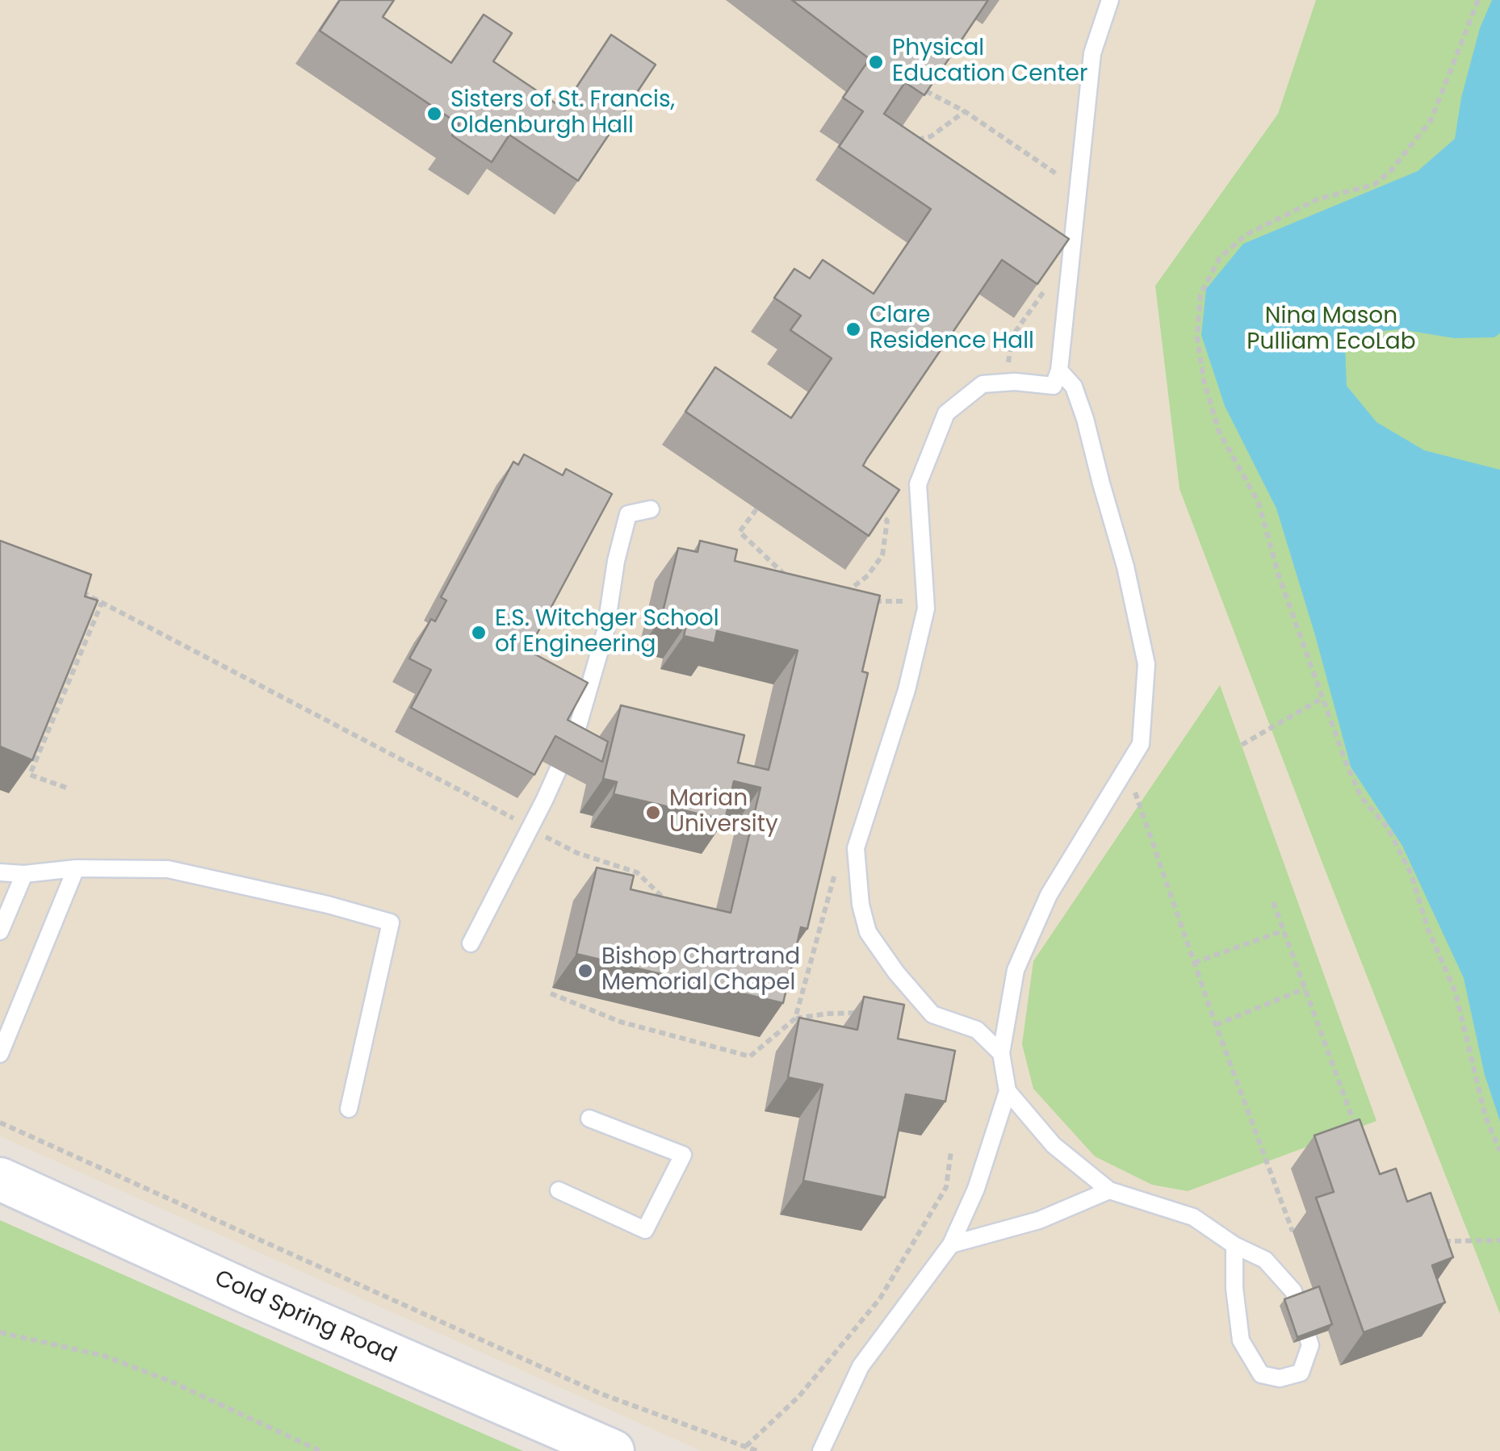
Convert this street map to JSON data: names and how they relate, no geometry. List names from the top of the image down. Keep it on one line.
{"streets":{"street":["Cold Spring Road"]},"parks":["Nina Mason Pulliam EcoLab"],"places":["Physical Education Center","Sisters of St. Francis, Oldenburgh Hall","Clare Residence Hall","E.S. Witchger School of Engineering","Marian University","Bishop Chartrand Memorial Chapel"]}
